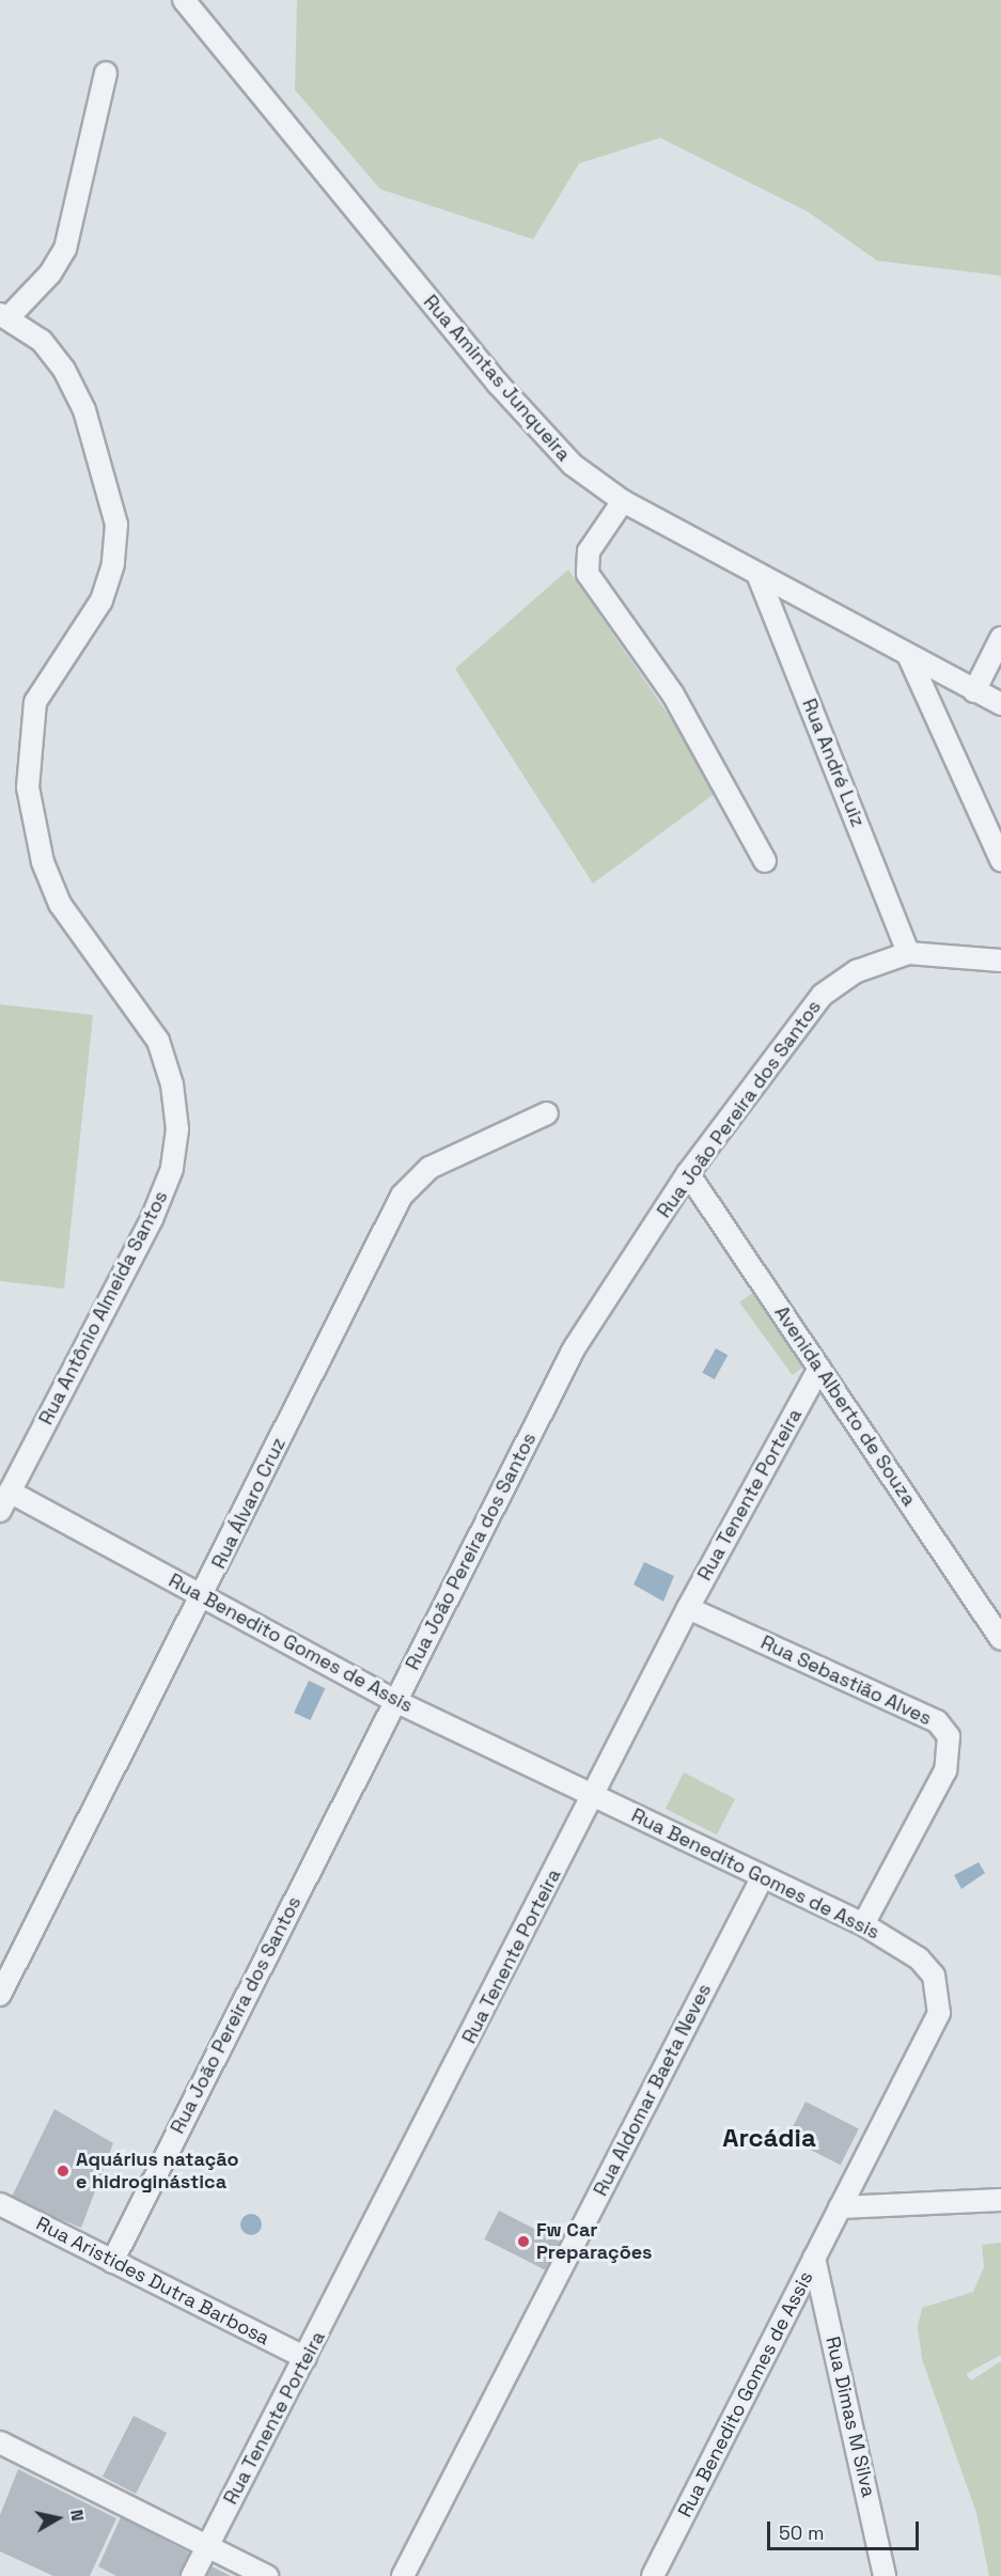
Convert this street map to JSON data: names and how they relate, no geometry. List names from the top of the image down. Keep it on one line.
{"streets":{"street":["Rua Amintas Junqueira","Rua André Luiz","Rua João Pereira dos Santos","Rua Antônio Almeida Santos","Avenida Alberto de Souza","Rua Tenente Porteira","Rua Álvaro Cruz","Rua Benedito Gomes de Assis","Rua Sebastião Alves","Rua Aldomar Baeta Neves","Rua Aristides Dutra Barbosa","Rua Dimas M Silva"]},"crossings":[["Rua Amintas Junqueira","Rua André Luiz"],["Rua André Luiz","Rua João Pereira dos Santos"],["Rua João Pereira dos Santos","Avenida Alberto de Souza"],["Rua João Pereira dos Santos","Rua Benedito Gomes de Assis"],["Rua João Pereira dos Santos","Rua Aristides Dutra Barbosa"],["Rua Antônio Almeida Santos","Rua Benedito Gomes de Assis"],["Avenida Alberto de Souza","Rua Tenente Porteira"],["Rua Tenente Porteira","Rua Benedito Gomes de Assis"],["Rua Tenente Porteira","Rua Sebastião Alves"],["Rua Tenente Porteira","Rua Aristides Dutra Barbosa"],["Rua Álvaro Cruz","Rua Benedito Gomes de Assis"],["Rua Benedito Gomes de Assis","Rua Sebastião Alves"],["Rua Benedito Gomes de Assis","Rua Aldomar Baeta Neves"],["Rua Benedito Gomes de Assis","Rua Dimas M Silva"]],"districts":["Arcádia"],"places":["Aquárius natação e hidroginástica","Fw Car Preparações"],"scale_bar":"50 m","north":"right"}
